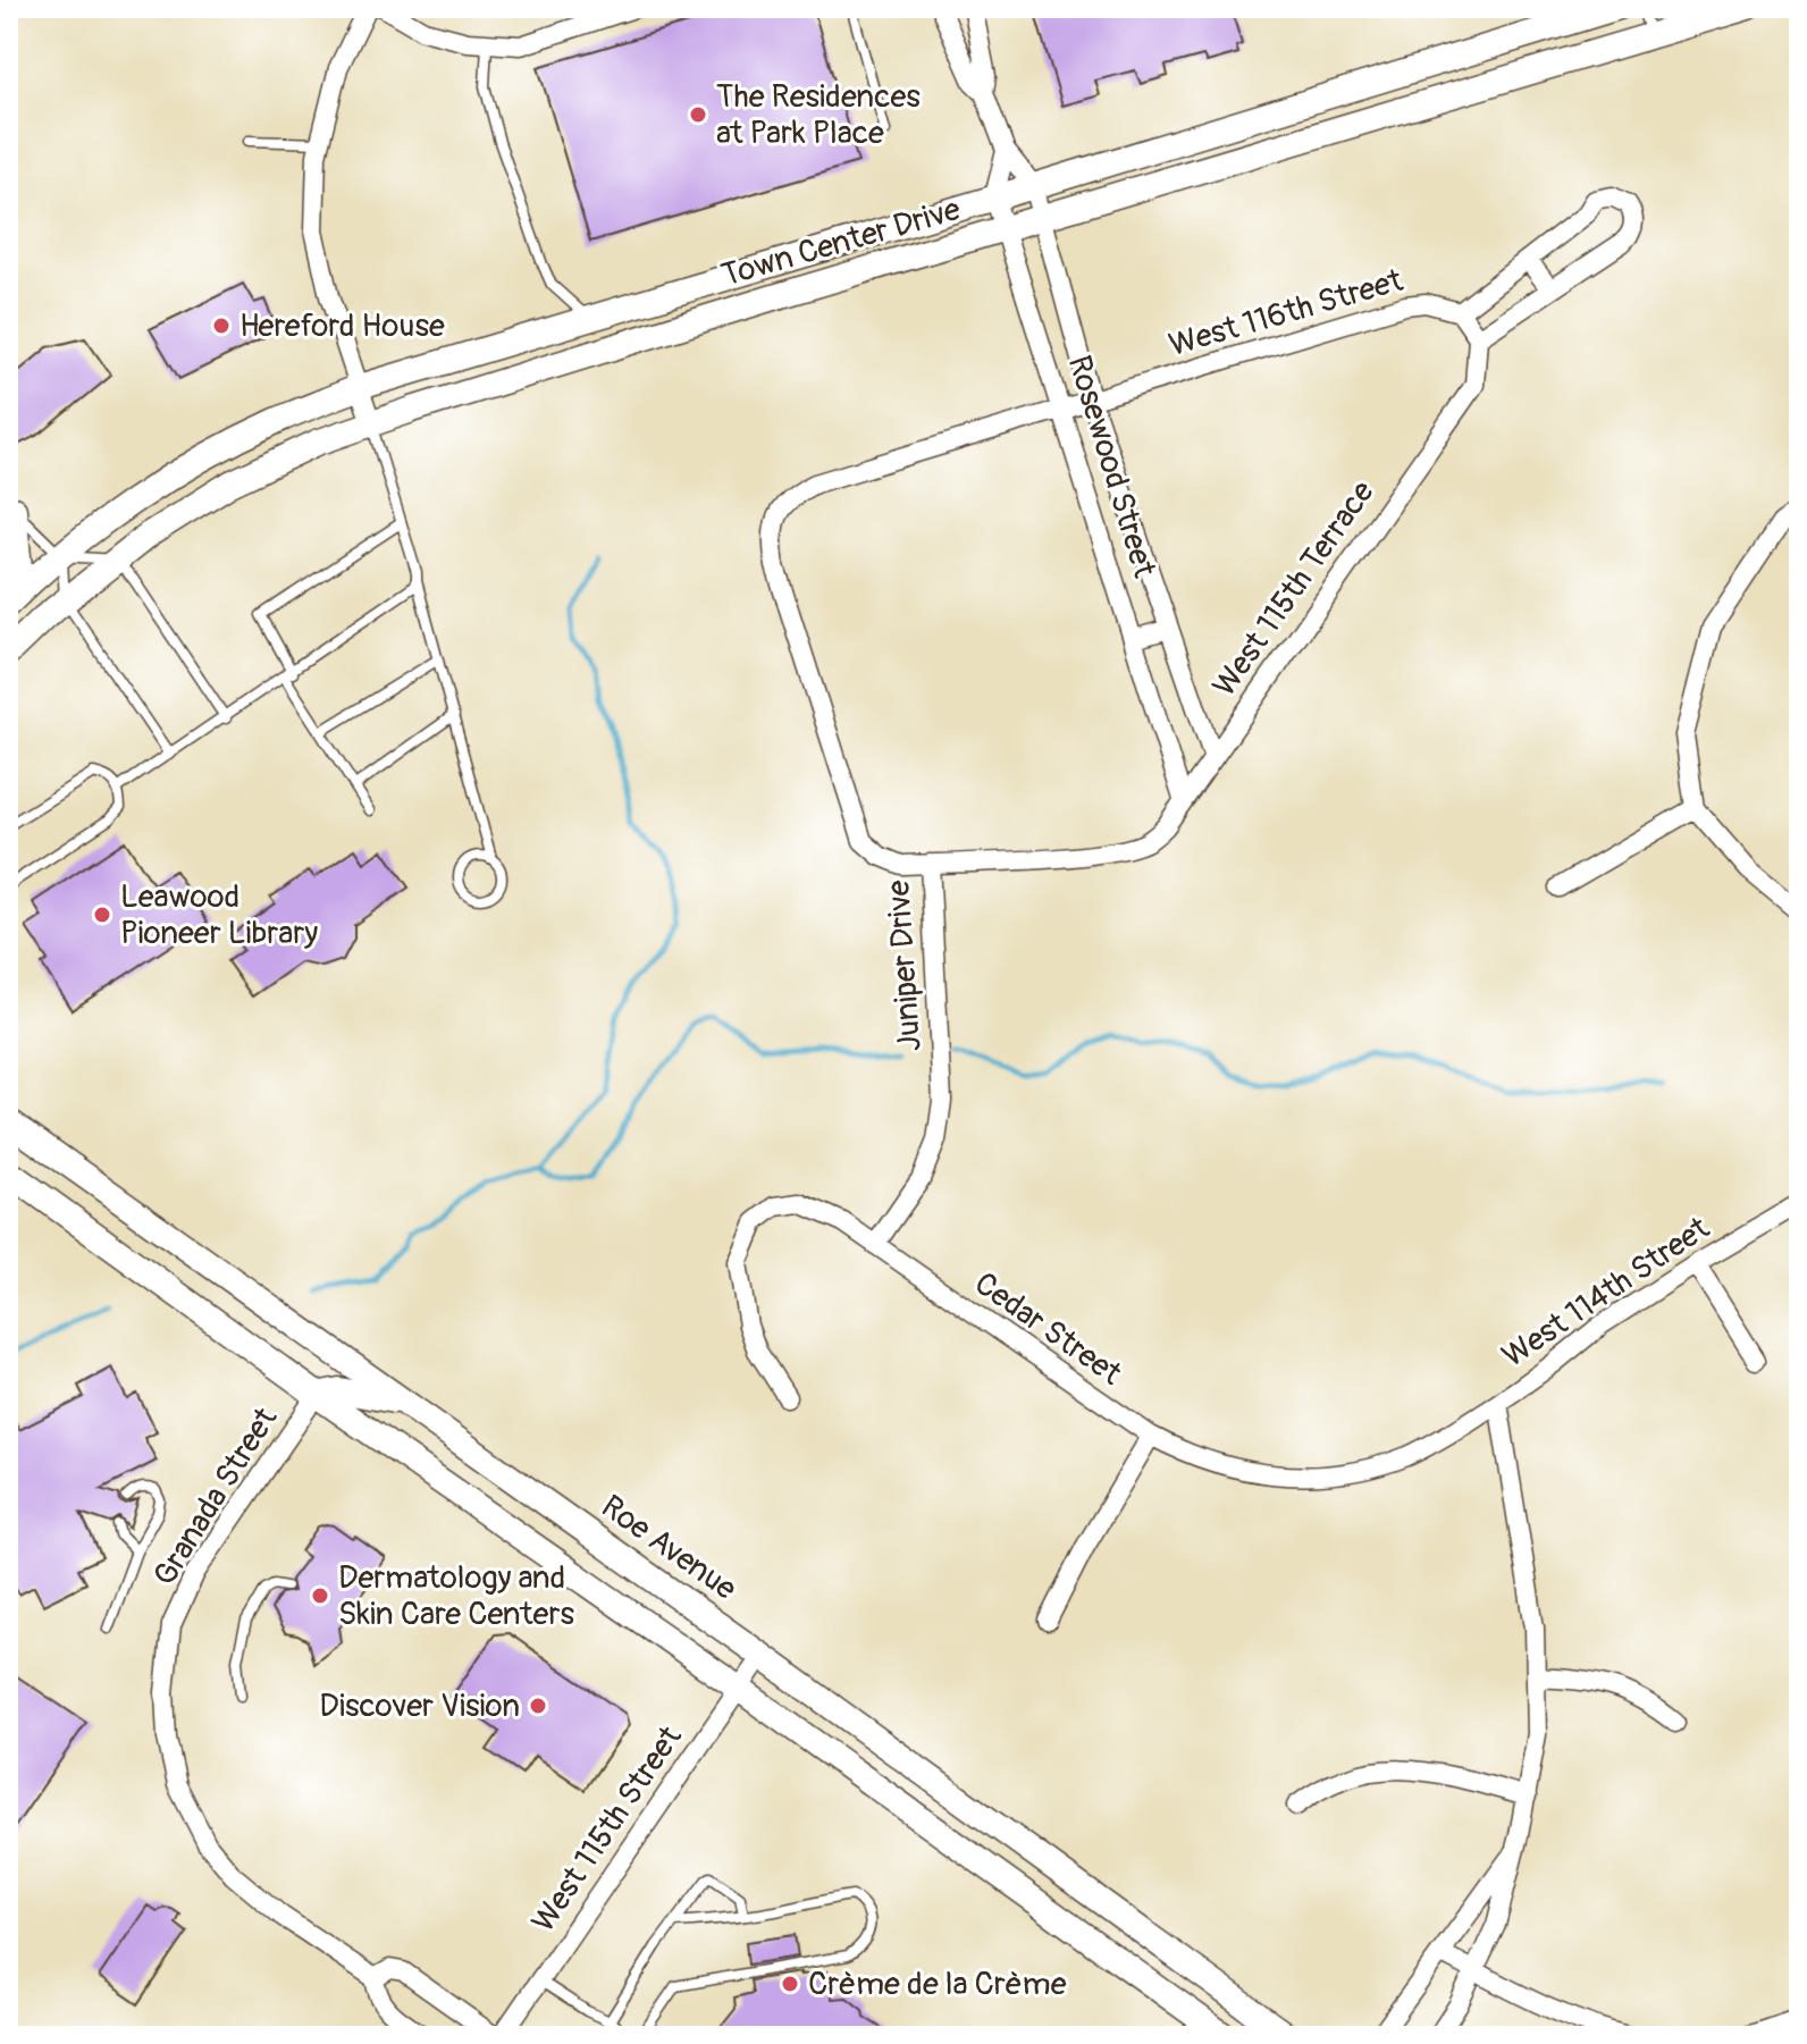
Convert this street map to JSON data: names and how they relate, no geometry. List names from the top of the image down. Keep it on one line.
{"streets":{"street":["Town Center Drive","West 116th Street","Rosewood Street","West 115th Terrace","Juniper Drive","West 114th Street","Cedar Street","Granada Street","Roe Avenue","West 115th Street"]},"crossings":[["Town Center Drive","Rosewood Street"],["West 116th Street","Rosewood Street"],["West 116th Street","Juniper Drive"],["Rosewood Street","West 115th Terrace"],["West 115th Terrace","Juniper Drive"],["Juniper Drive","Cedar Street"],["West 114th Street","Cedar Street"],["Roe Avenue","West 115th Street"]],"places":["The Residences at Park Place","Hereford House","Leawood Pioneer Library","Dermatology and Skin Care Centers","Discover Vision","Crème de la Crème"]}
